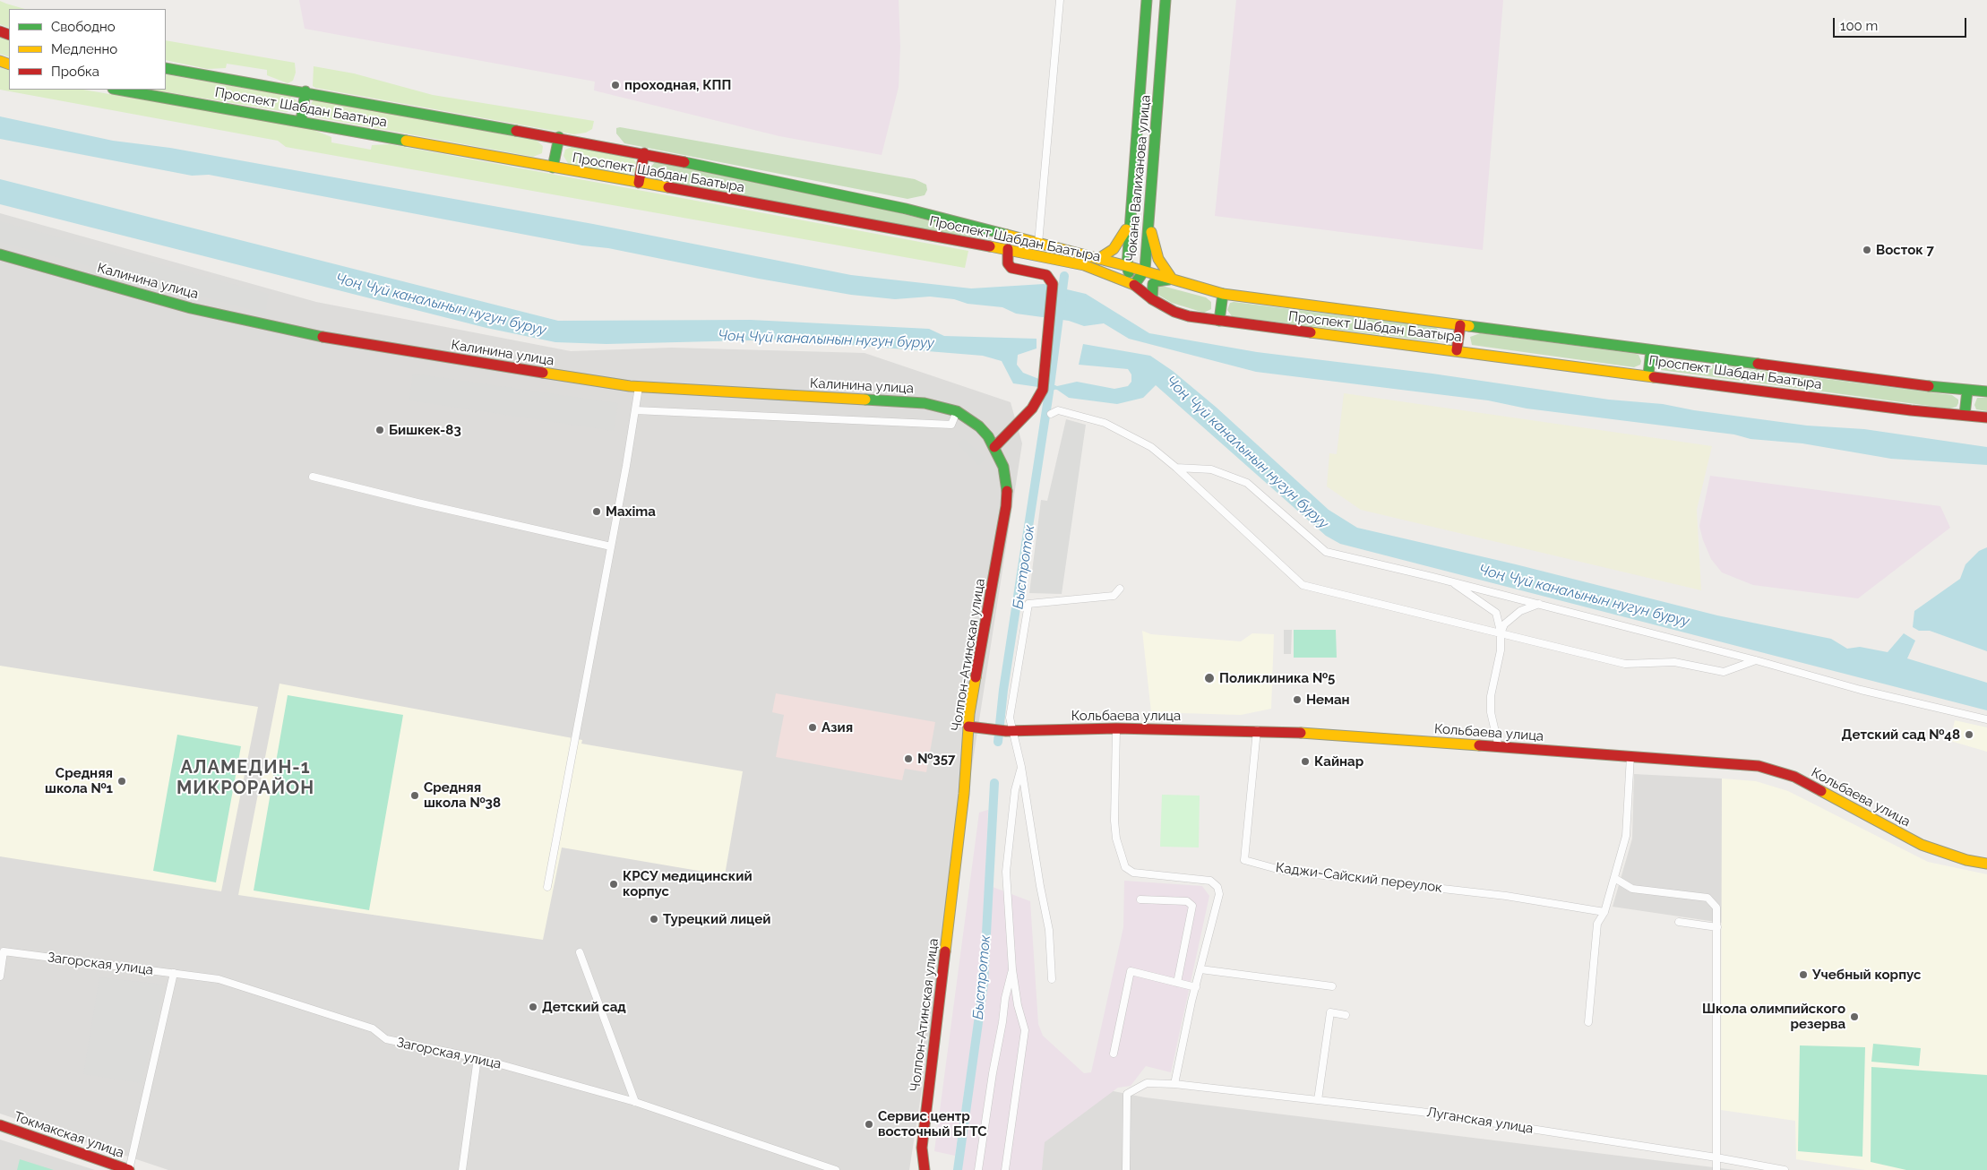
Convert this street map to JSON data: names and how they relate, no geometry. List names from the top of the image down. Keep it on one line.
{"streets":{"main road":["Проспект Шабдан Баатыра","Чокана Валиханова улица","Калинина улица","Чолпон-Атинская улица","Кольбаева улица","Токмакская улица"],"street":["Каджи-Сайский переулок","Загорская улица","Луганская улица"]},"crossings":[["Проспект Шабдан Баатыра","Чокана Валиханова улица"],["Калинина улица","Чолпон-Атинская улица"],["Чолпон-Атинская улица","Кольбаева улица"],["Кольбаева улица","Каджи-Сайский переулок"]],"districts":["АЛАМЕДИН-1 МИКРОРАЙОН"],"water":["Чоң Чүй каналынын нугун буруу","Быстроток"],"places":["проходная, КПП","Восток 7","Бишкек-83","Maxima","Поликлиника №5","Неман","Азия","Детский сад №48","№357","Кайнар","Средняя школа №1","Средняя школа №38","КРСУ медицинский корпус","Турецкий лицей","Учебный корпус","Детский сад","Школа олимпийского резерва","Сервис центр восточный БГТС"],"legend":["Свободно","Медленно","Пробка"],"scale_bar":"100 m"}
